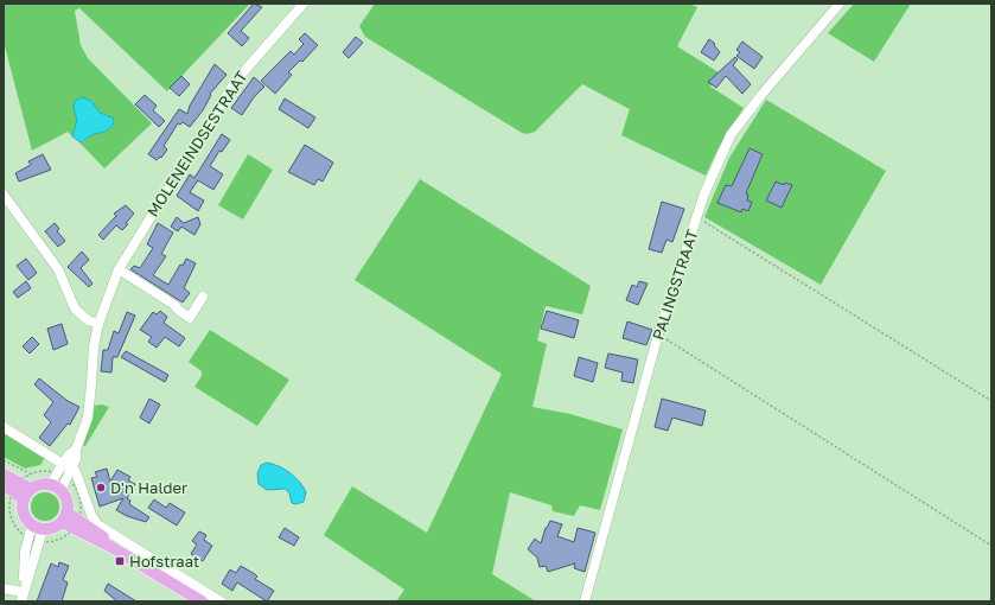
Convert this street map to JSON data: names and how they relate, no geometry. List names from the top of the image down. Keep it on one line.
{"streets":{"street":["MOLENEINDSESTRAAT","PALINGSTRAAT"]},"places":{"other":["D'n Halder"],"transit":["Hofstraat"]}}
